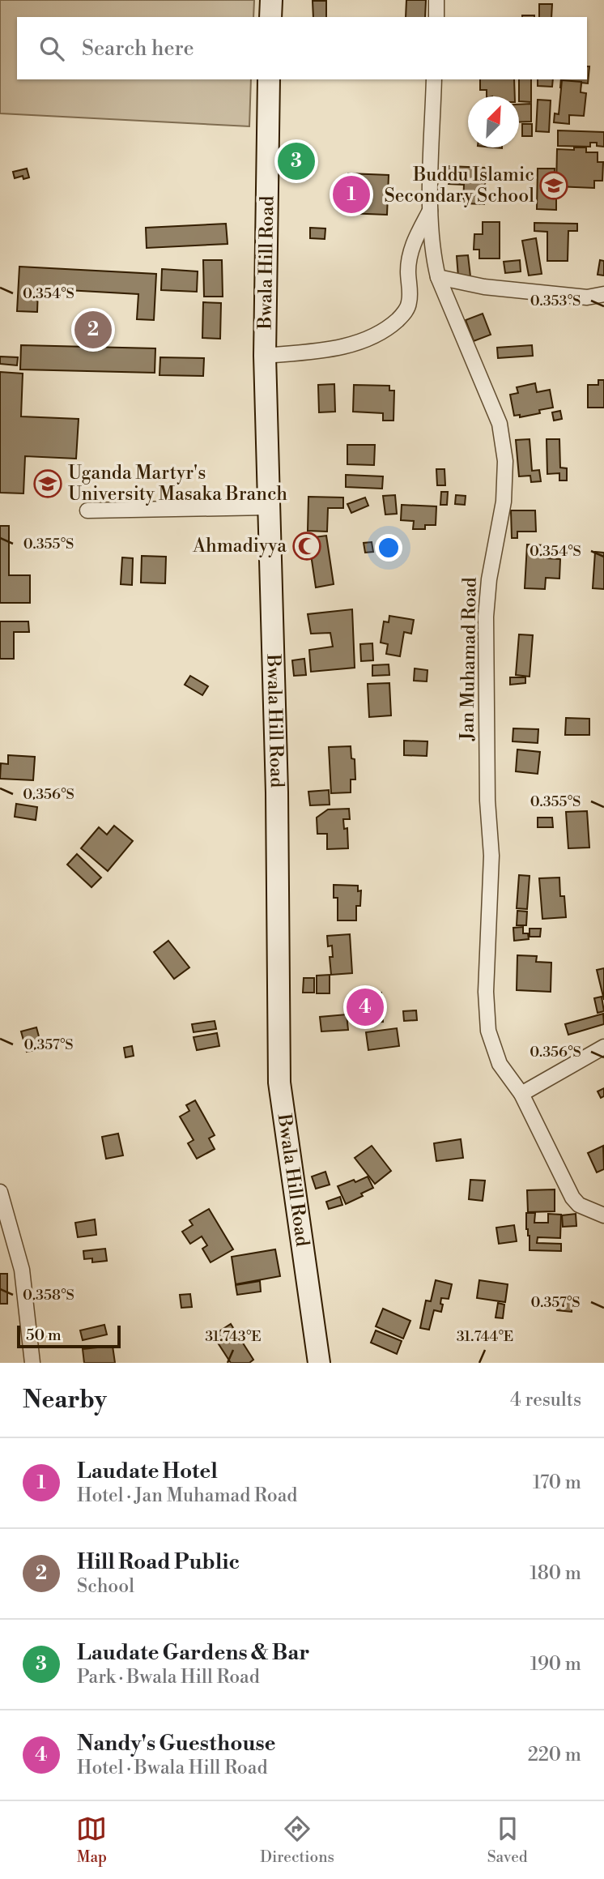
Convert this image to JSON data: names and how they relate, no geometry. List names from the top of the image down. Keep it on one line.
{"streets":{"street":["Bwala Hill Road","Jan Muhamad Road"]},"places":{"school or university":["Buddu Islamic Secondary School","Uganda Martyr's University Masaka Branch"],"mosque":["Ahmadiyya"]},"scale_bar":"50 m","north":"top right","page":{"search":"Search here","pins":["3","1","2","4"],"scale":"50 m","heading":["Nearby","4 results"],"list":[{"mark":"1","name":"Laudate Hotel","note":"Hotel · Jan Muhamad Road","value":"170 m"},{"mark":"2","name":"Hill Road Public","note":"School","value":"180 m"},{"mark":"3","name":"Laudate Gardens & Bar","note":"Park · Bwala Hill Road","value":"190 m"},{"mark":"4","name":"Nandy's Guesthouse","note":"Hotel · Bwala Hill Road","value":"220 m"}],"nav":["Map","Directions","Saved"]},"coordinates":["0.354°S","0.353°S","0.355°S","0.356°S","0.357°S","0.358°S","31.743°E","31.744°E"]}
